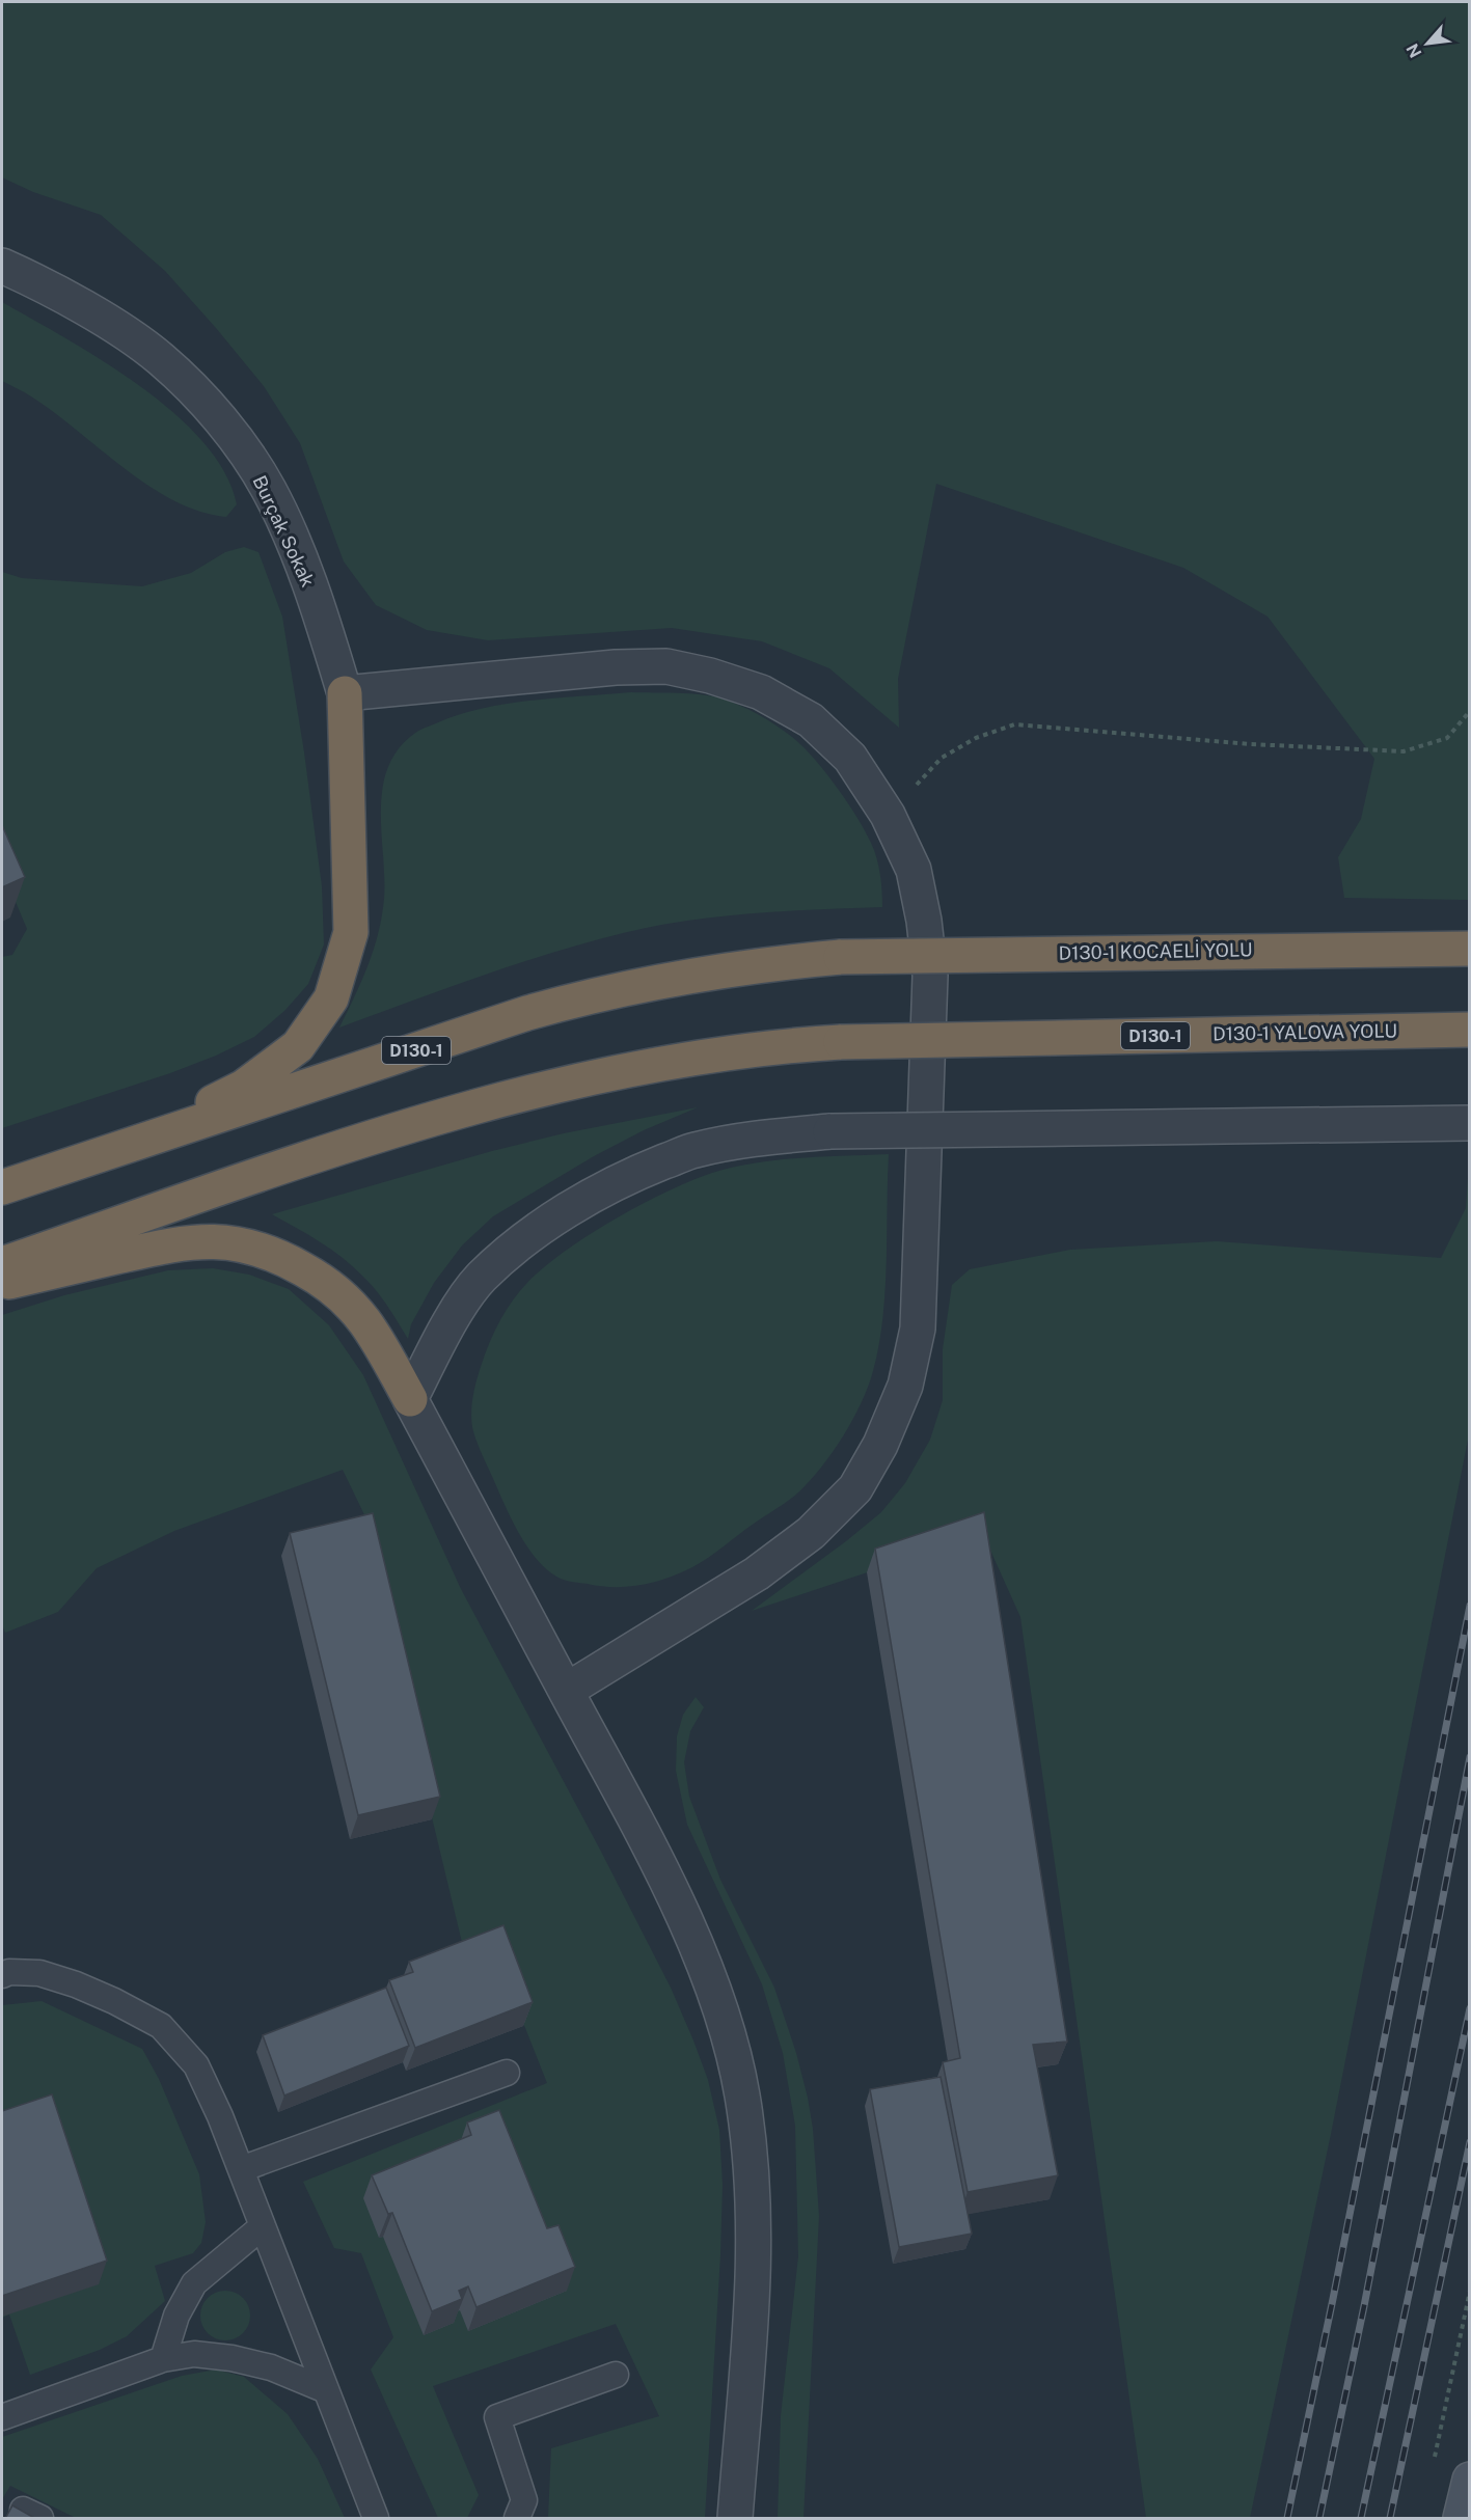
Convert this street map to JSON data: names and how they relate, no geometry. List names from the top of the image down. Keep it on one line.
{"streets":{"highway":["D130-1 KOCAELİ YOLU","D130-1 YALOVA YOLU","D130-1"],"street":["Burçak Sokak"]},"crossings":[["D130-1 KOCAELİ YOLU","D130-1"]],"north":"bottom left"}
